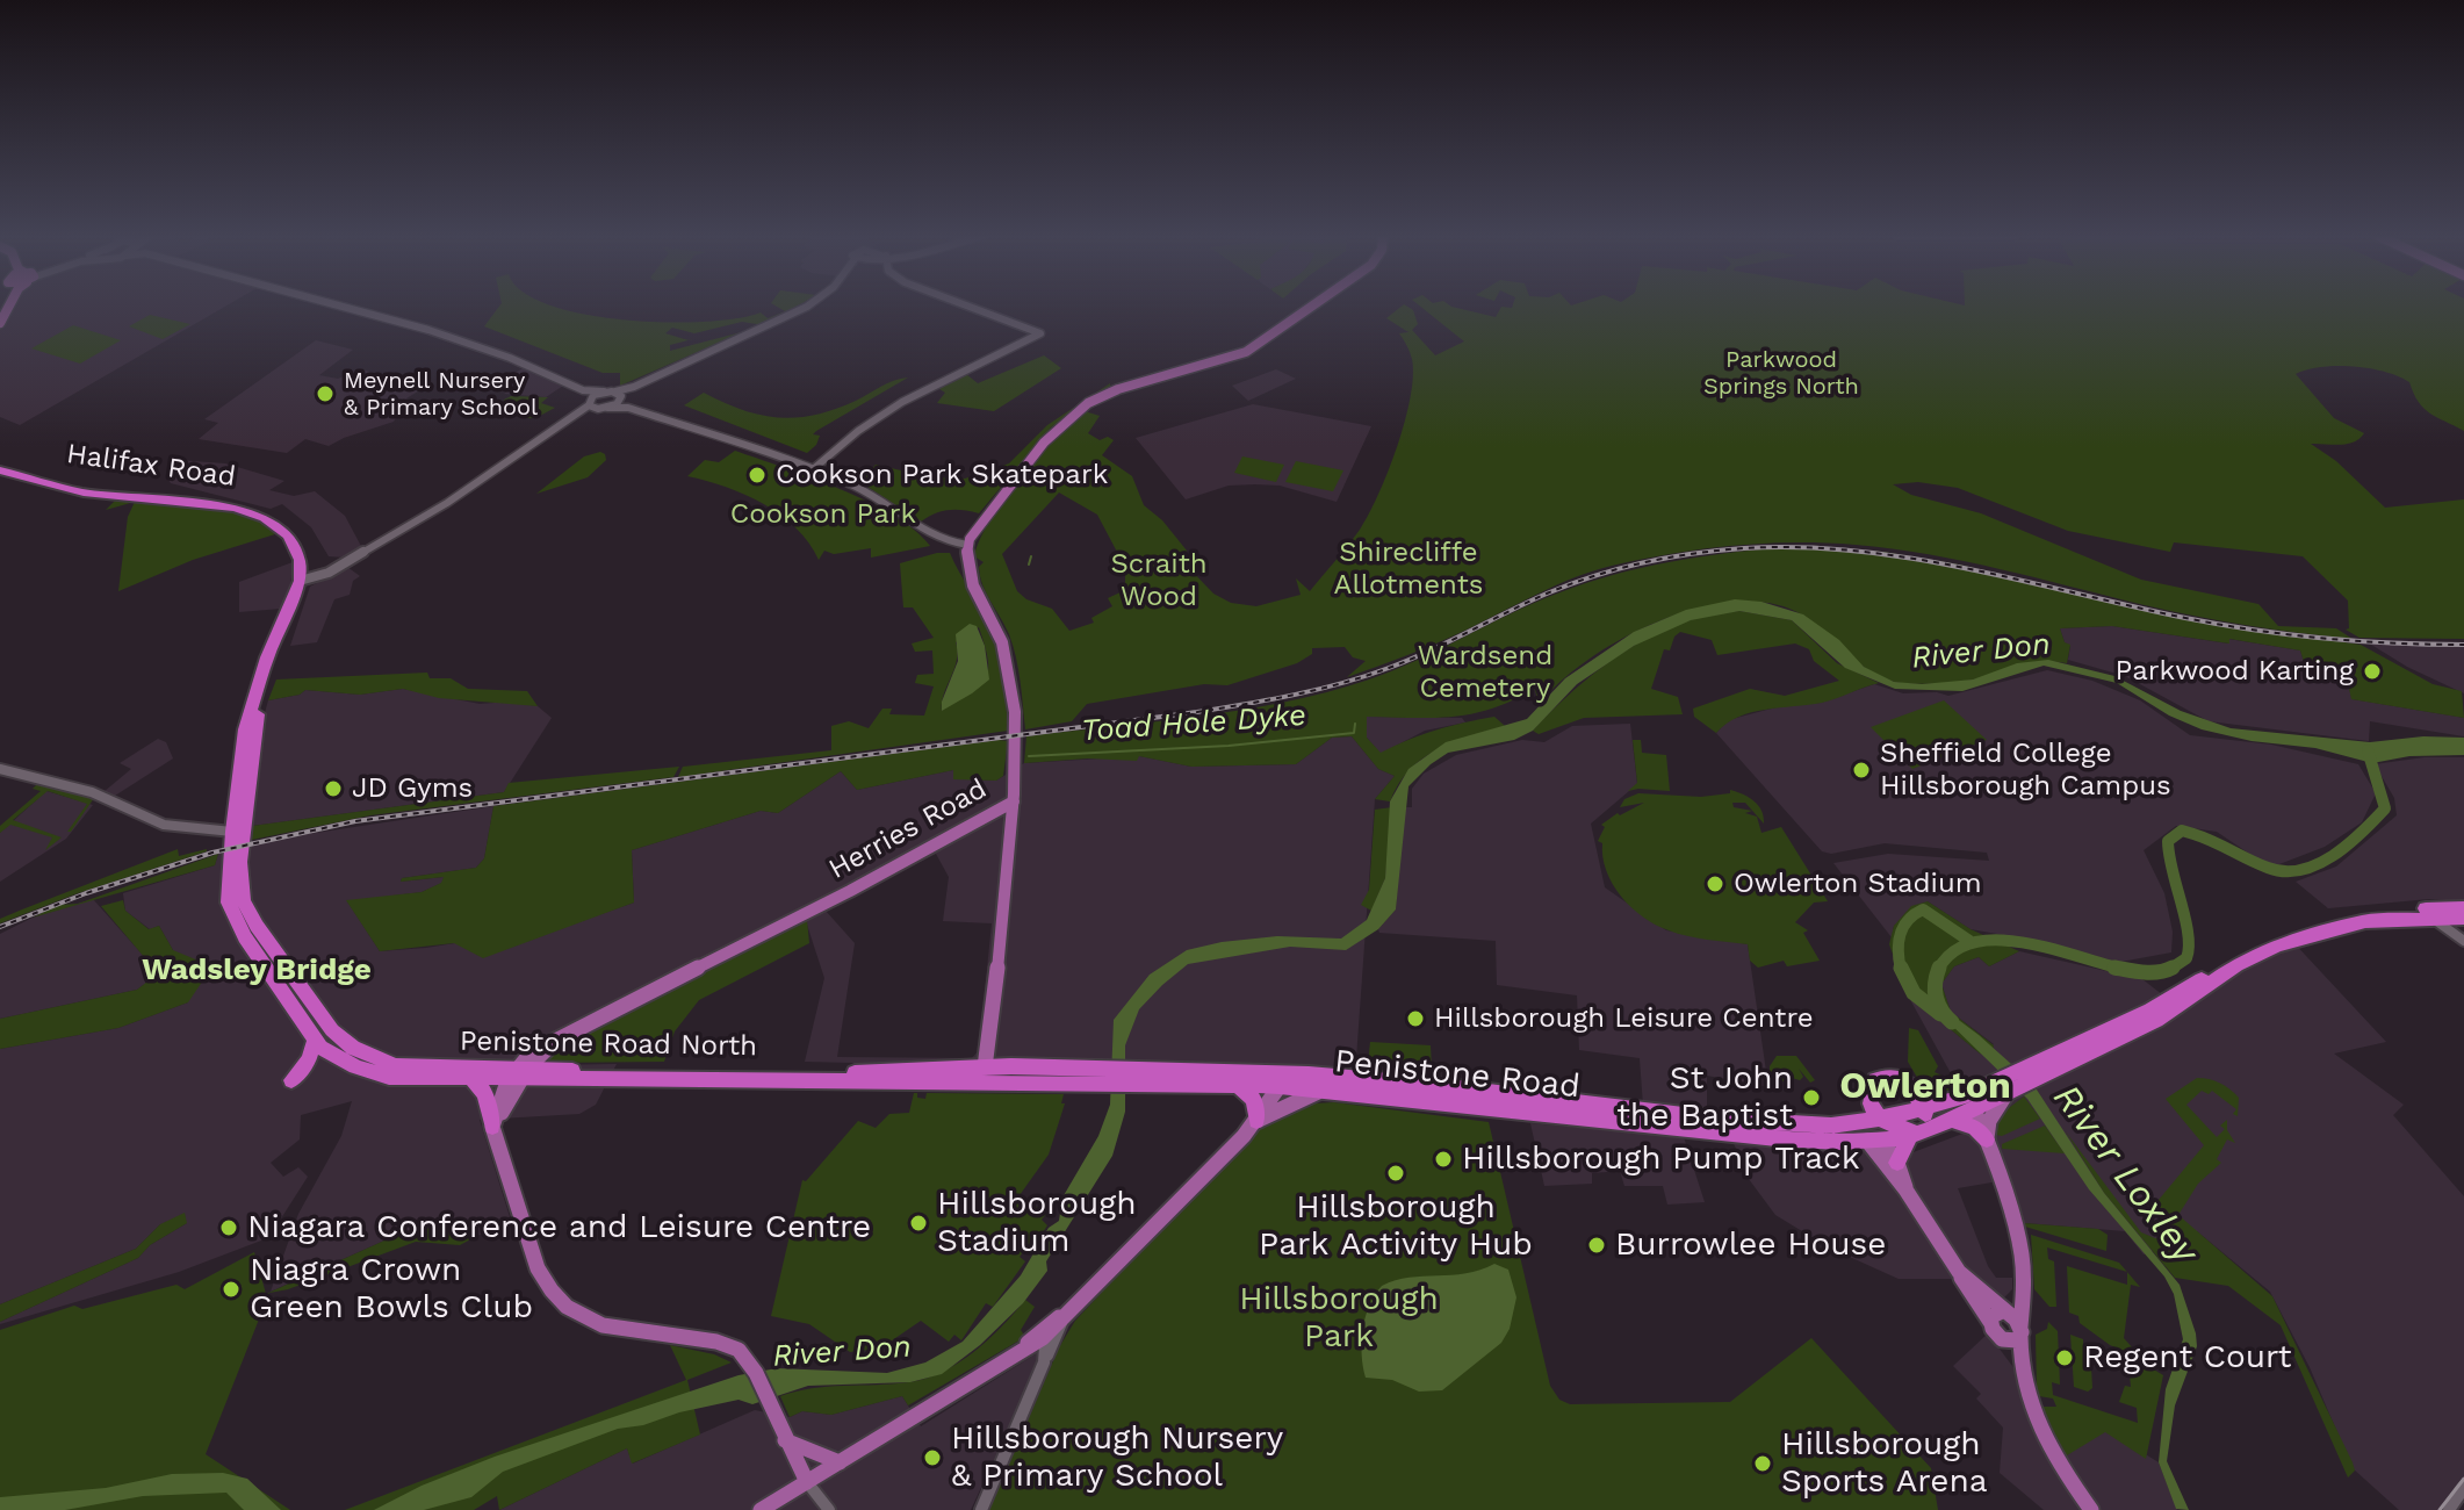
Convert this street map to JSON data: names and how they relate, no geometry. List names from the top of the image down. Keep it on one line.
{"streets":{"highway":["Halifax Road","Penistone Road North","Penistone Road"],"main road":["Herries Road"]},"crossings":[["Herries Road","Penistone Road North"],["Penistone Road North","Penistone Road"]],"districts":["Wadsley Bridge","Owlerton"],"water":["River Don","Toad Hole Dyke","River Loxley"],"parks":["Parkwood Springs North","Cookson Park","Shirecliffe Allotments","Scraith Wood","Wardsend Cemetery","Hillsborough Park"],"places":["Meynell Nursery & Primary School","Cookson Park Skatepark","Parkwood Karting","Sheffield College Hillsborough Campus","JD Gyms","Owlerton Stadium","Hillsborough Leisure Centre","St John the Baptist","Hillsborough Pump Track","Hillsborough Park Activity Hub","Hillsborough Stadium","Niagara Conference and Leisure Centre","Burrowlee House","Niagra Crown Green Bowls Club","Regent Court","Hillsborough Nursery & Primary School","Hillsborough Sports Arena"]}
